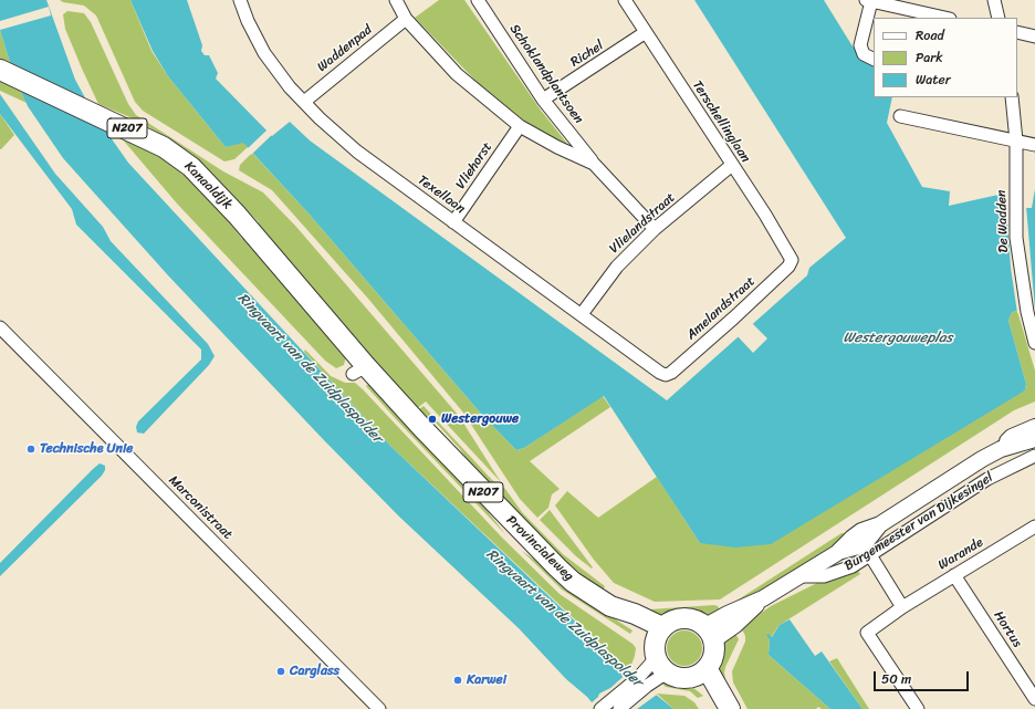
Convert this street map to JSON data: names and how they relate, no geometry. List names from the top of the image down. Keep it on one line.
{"streets":{"main road":["N207","Kanaaldijk","Provincialeweg"],"street":["Waddenpad","Richel","Schoklandplantsoen","Terschellinglaan","Vliehorst","Texellaan","De Wadden","Vlielandstraat","Amelandstraat","Marconistraat","Burgemeester van Dijkesingel","Warande","Hortus"]},"crossings":[["Waddenpad","Schoklandplantsoen"],["Waddenpad","Texellaan"],["Richel","Schoklandplantsoen"],["Richel","Terschellinglaan"],["Schoklandplantsoen","Vliehorst"],["Schoklandplantsoen","Vlielandstraat"],["Terschellinglaan","Vlielandstraat"],["Terschellinglaan","Amelandstraat"],["N207","Burgemeester van Dijkesingel"],["N207","Provincialeweg"],["Vliehorst","Texellaan"],["Kanaaldijk","Provincialeweg"],["Texellaan","Vlielandstraat"],["Texellaan","Amelandstraat"],["Burgemeester van Dijkesingel","Provincialeweg"],["Warande","Hortus"]],"water":["Westergouweplas","Ringvaart van de Zuidplaspolder"],"places":["Westergouwe","Technische Unie","Carglass","Karwei"],"legend":["Road","Park","Water"],"scale_bar":"50 m"}
